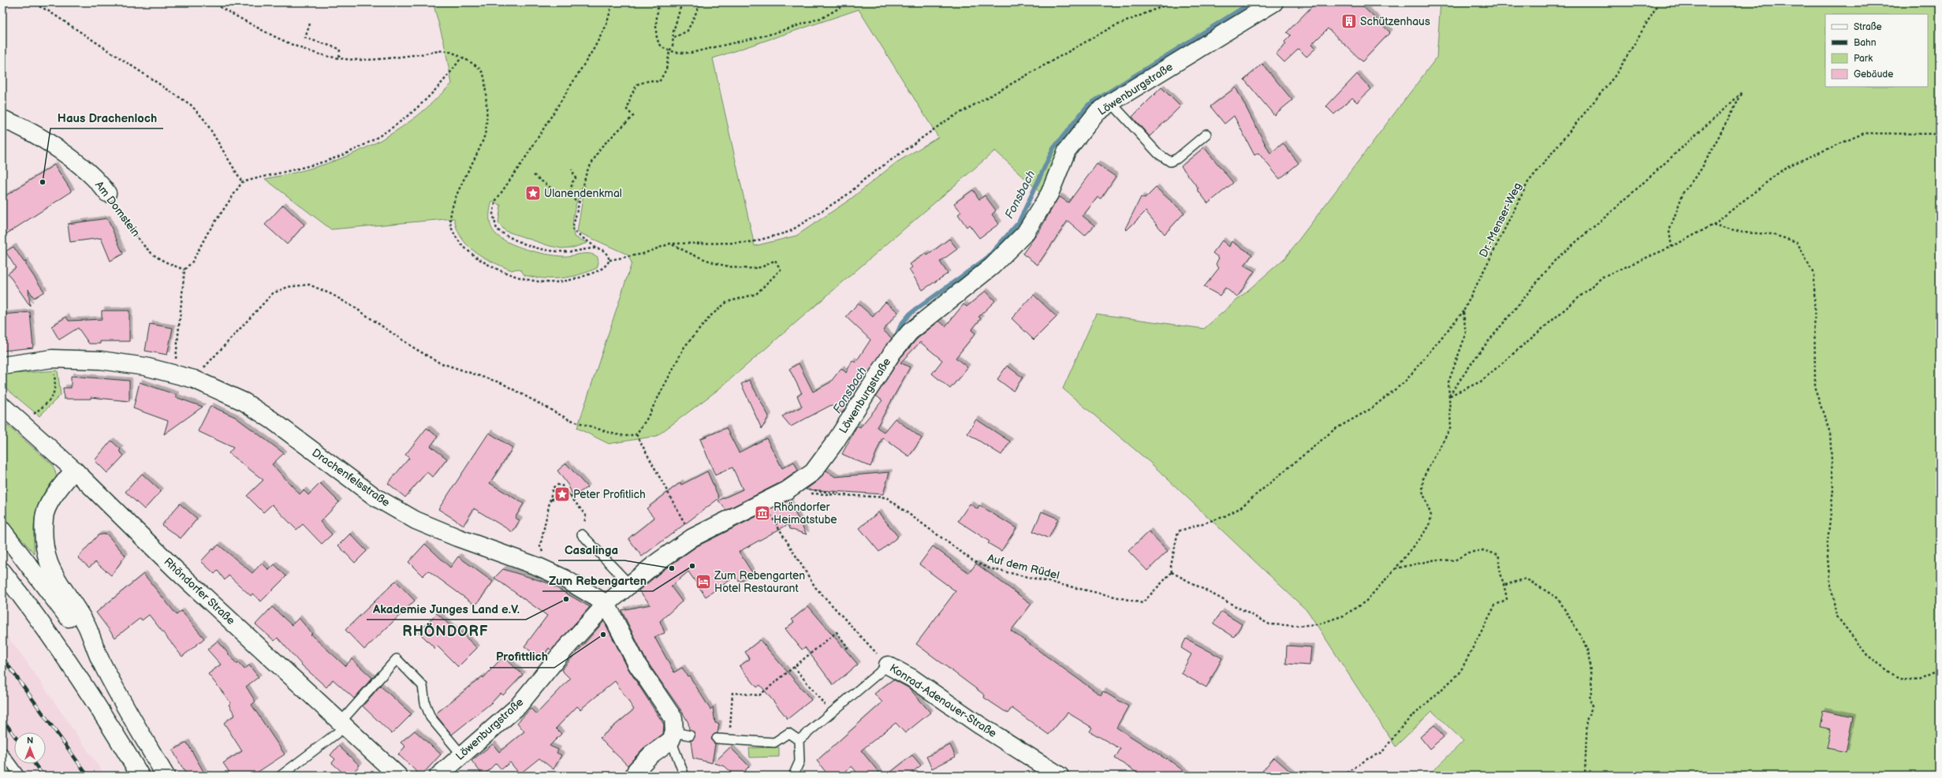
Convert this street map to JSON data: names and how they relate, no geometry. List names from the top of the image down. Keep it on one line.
{"streets":{"main road":["Löwenburgstraße","Am Domstein","Drachenfelsstraße","Rhöndorfer Straße","Konrad-Adenauer-Straße"],"path":["Dr.-Menser-Weg","Auf dem Rüdel"]},"crossings":[["Löwenburgstraße","Drachenfelsstraße"],["Löwenburgstraße","Auf dem Rüdel"],["Dr.-Menser-Weg","Auf dem Rüdel"]],"districts":["RHÖNDORF"],"water":["Fonsbach"],"places":{"building":["Schützenhaus"],"other":["Haus Drachenloch","Zum Rebengarten","Casalinga","Akademie Junges Land e.V.","Profittlich"],"place":["Ulanendenkmal","Peter Profitlich"],"museum":["Rhöndorfer Heimatstube"],"hotel":["Zum Rebengarten Hotel Restaurant"]},"legend":["Straße","Bahn","Park","Gebäude"],"north":"top"}
